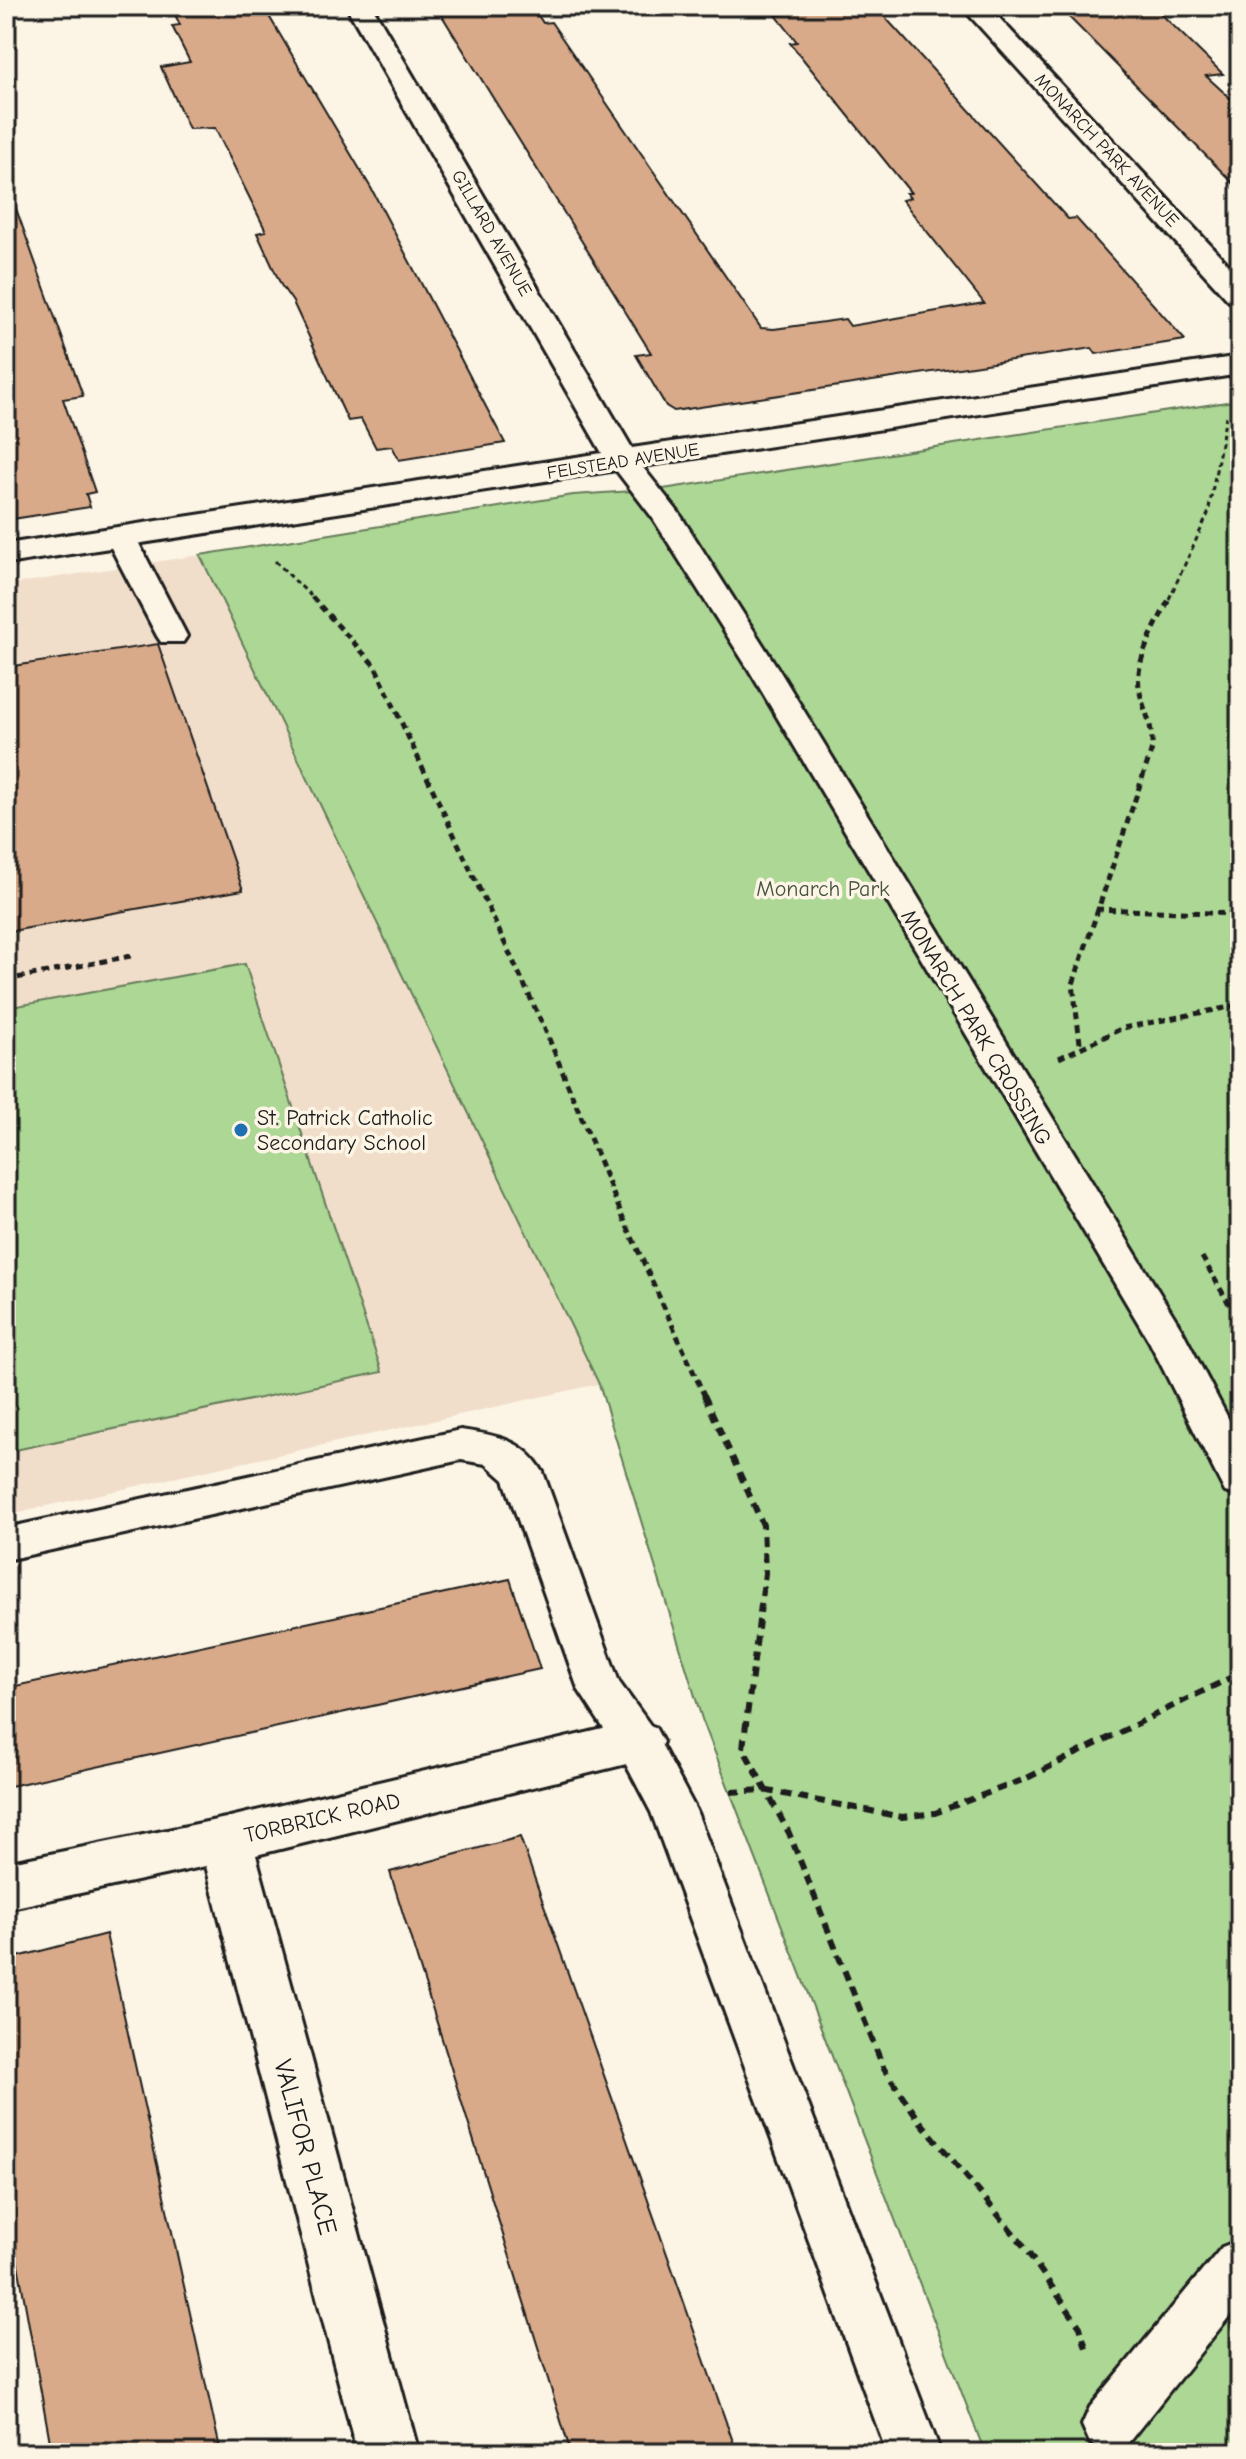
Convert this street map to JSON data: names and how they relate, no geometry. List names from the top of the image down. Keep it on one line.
{"streets":{"street":["MONARCH PARK AVENUE","GILLARD AVENUE","FELSTEAD AVENUE","TORBRICK ROAD","VALIFOR PLACE"],"lane":["MONARCH PARK CROSSING"]},"crossings":[["GILLARD AVENUE","FELSTEAD AVENUE"],["GILLARD AVENUE","MONARCH PARK CROSSING"],["FELSTEAD AVENUE","MONARCH PARK CROSSING"],["TORBRICK ROAD","VALIFOR PLACE"]],"parks":["Monarch Park"],"places":["St. Patrick Catholic Secondary School"]}
